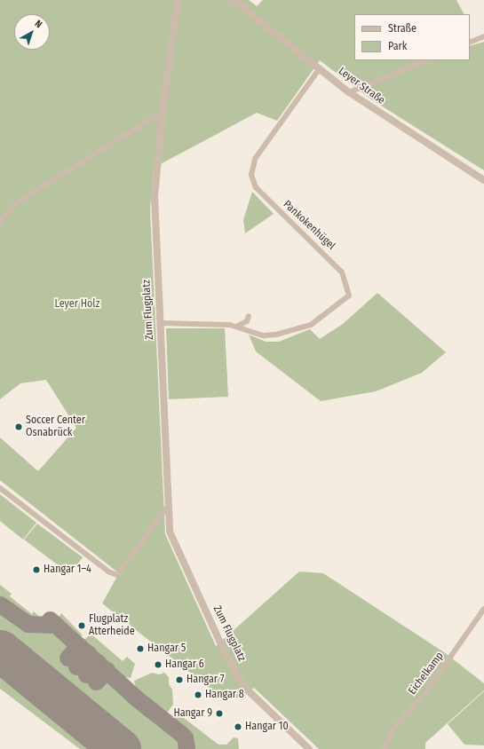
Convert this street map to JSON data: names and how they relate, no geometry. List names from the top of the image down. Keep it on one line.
{"streets":{"street":["Leyer Straße","Pankokenhügel","Zum Flugplatz","Eichelkamp"]},"crossings":[["Leyer Straße","Pankokenhügel"],["Pankokenhügel","Zum Flugplatz"]],"parks":["Leyer Holz"],"places":["Soccer Center Osnabrück","Hangar 1–4","Flugplatz Atterheide","Hangar 5","Hangar 6","Hangar 7","Hangar 8","Hangar 9","Hangar 10"],"legend":["Straße","Park"],"north":"top right"}
